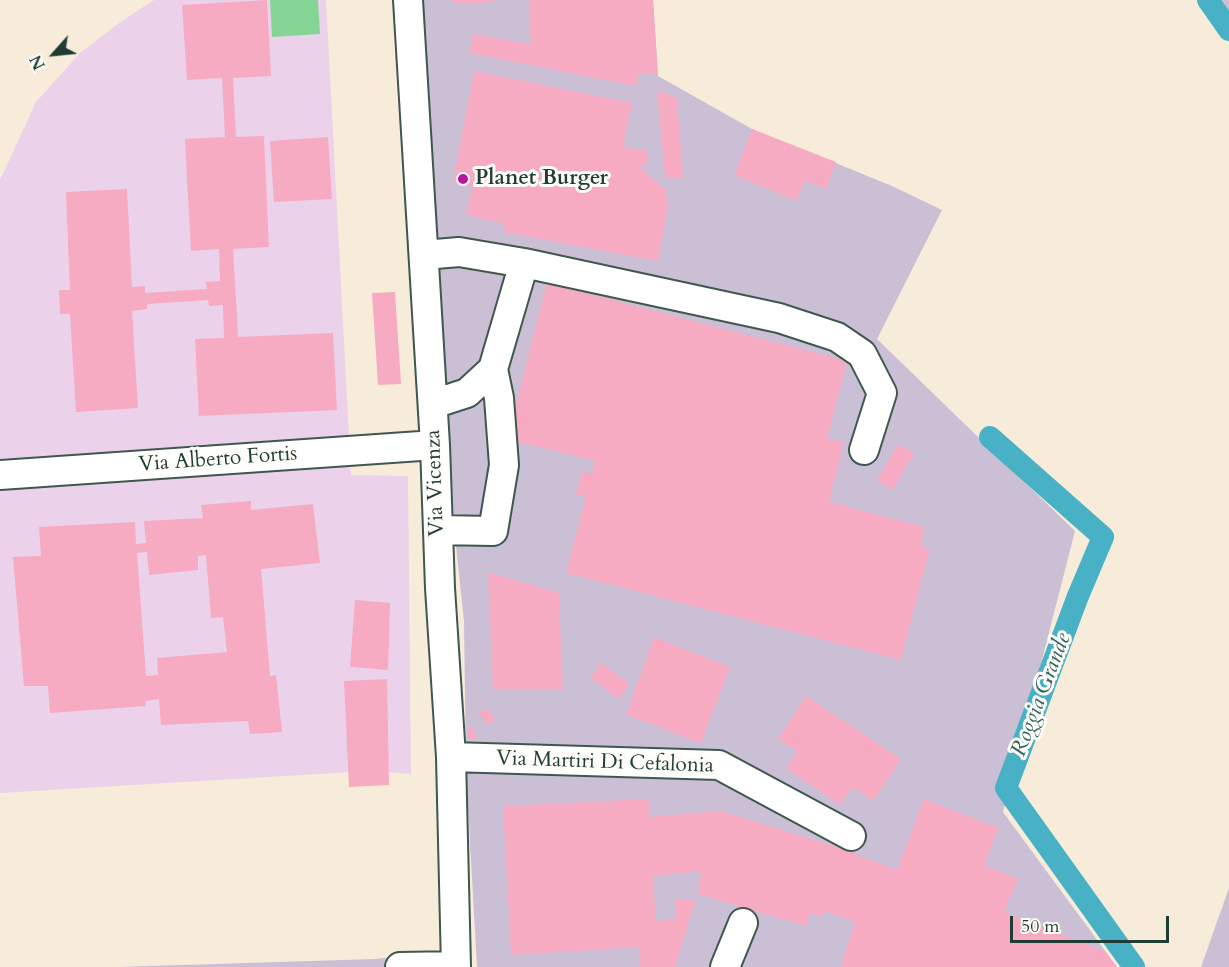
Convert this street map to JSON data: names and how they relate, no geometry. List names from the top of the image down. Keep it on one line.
{"streets":{"street":["Via Alberto Fortis","Via Vicenza","Via Martiri Di Cefalonia"]},"crossings":[["Via Alberto Fortis","Via Vicenza"],["Via Vicenza","Via Martiri Di Cefalonia"]],"water":["Roggia Grande"],"places":["Planet Burger"],"scale_bar":"50 m","north":"bottom left"}
